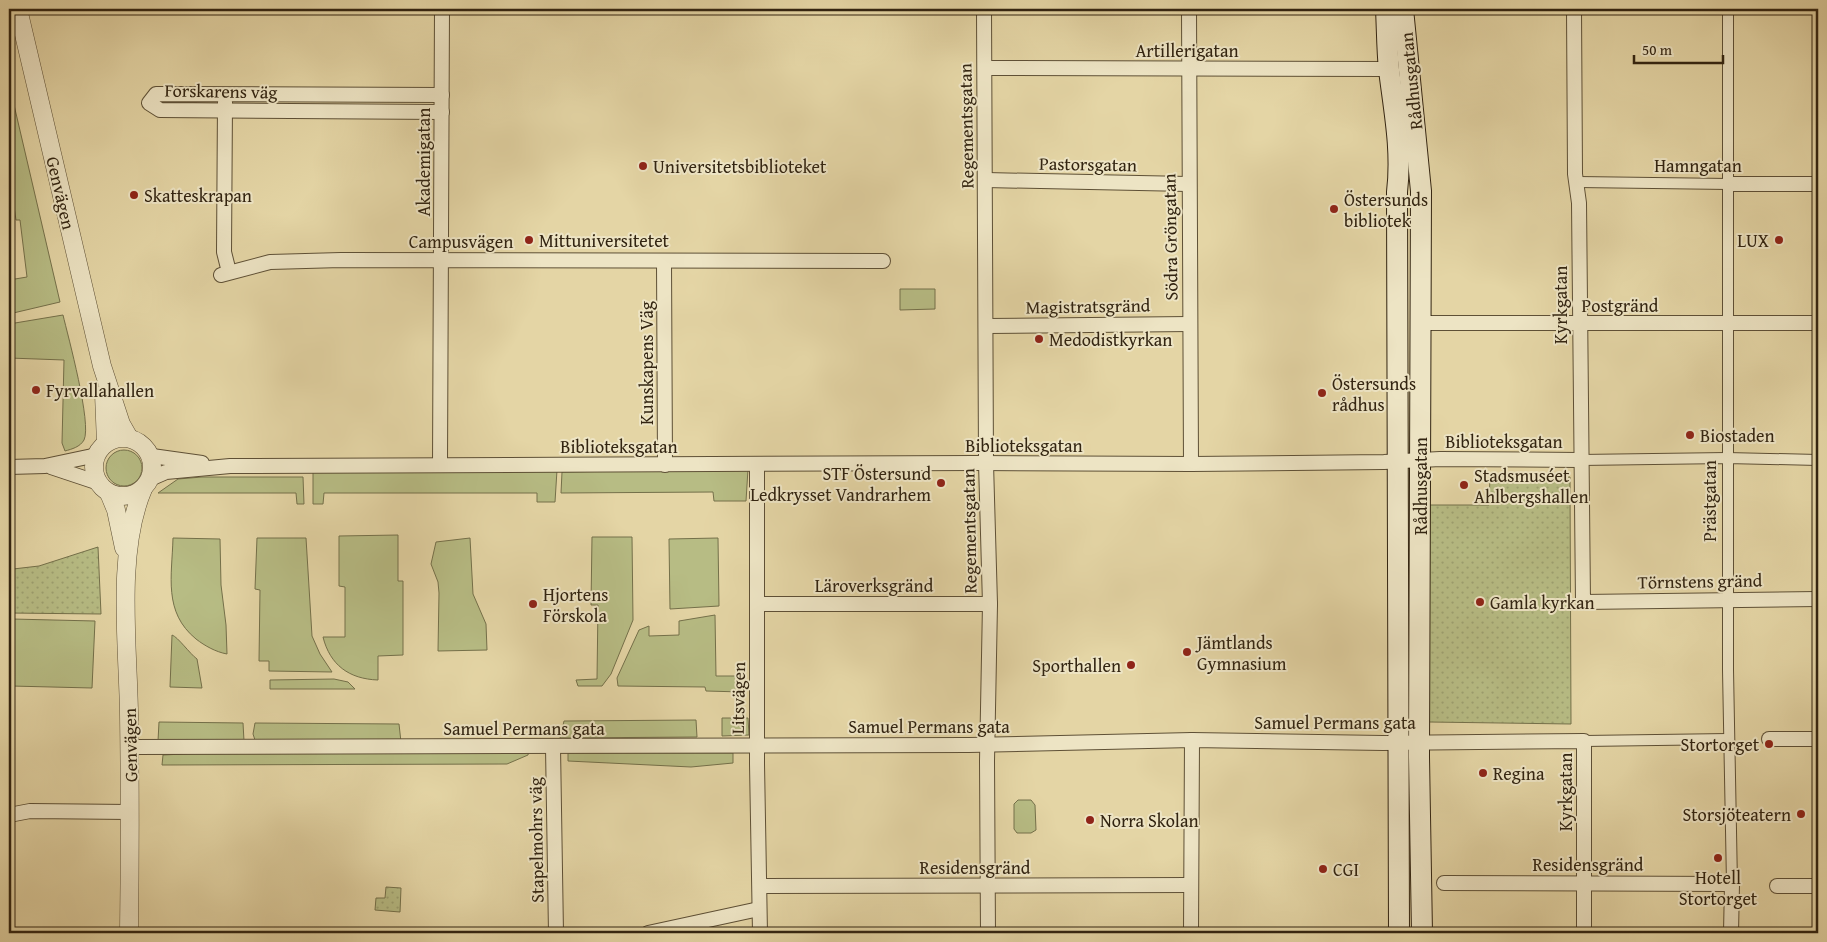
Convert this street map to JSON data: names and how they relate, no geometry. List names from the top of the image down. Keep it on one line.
{"streets":{"main road":["Rådhusgatan"],"street":["Artillerigatan","Forskarens väg","Regementsgatan","Akademigatan","Pastorsgatan","Hamngatan","Genvägen","Södra Gröngatan","Campusvägen","Kyrkgatan","Postgränd","Magistratsgränd","Kunskapens Väg","Biblioteksgatan","Prästgatan","Törnstens gränd","Läroverksgränd","Litsvägen","Samuel Permans gata","Stapelmohrs väg","Residensgränd"]},"crossings":[["Artillerigatan","Rådhusgatan"],["Artillerigatan","Regementsgatan"],["Artillerigatan","Södra Gröngatan"],["Rådhusgatan","Postgränd"],["Rådhusgatan","Biblioteksgatan"],["Rådhusgatan","Samuel Permans gata"],["Forskarens väg","Akademigatan"],["Forskarens väg","Campusvägen"],["Regementsgatan","Pastorsgatan"],["Regementsgatan","Magistratsgränd"],["Regementsgatan","Biblioteksgatan"],["Regementsgatan","Läroverksgränd"],["Regementsgatan","Samuel Permans gata"],["Regementsgatan","Residensgränd"],["Akademigatan","Campusvägen"],["Akademigatan","Biblioteksgatan"],["Pastorsgatan","Södra Gröngatan"],["Hamngatan","Kyrkgatan"],["Hamngatan","Prästgatan"],["Genvägen","Biblioteksgatan"],["Genvägen","Samuel Permans gata"],["Södra Gröngatan","Magistratsgränd"],["Södra Gröngatan","Biblioteksgatan"],["Campusvägen","Kunskapens Väg"],["Kyrkgatan","Postgränd"],["Kyrkgatan","Biblioteksgatan"],["Kyrkgatan","Törnstens gränd"],["Kyrkgatan","Samuel Permans gata"],["Kyrkgatan","Residensgränd"],["Postgränd","Prästgatan"],["Kunskapens Väg","Biblioteksgatan"],["Biblioteksgatan","Prästgatan"],["Biblioteksgatan","Litsvägen"],["Prästgatan","Törnstens gränd"],["Prästgatan","Samuel Permans gata"],["Prästgatan","Residensgränd"],["Läroverksgränd","Litsvägen"],["Litsvägen","Samuel Permans gata"],["Litsvägen","Residensgränd"],["Samuel Permans gata","Stapelmohrs väg"]],"places":["Universitetsbiblioteket","Skatteskrapan","Östersunds bibliotek","Mittuniversitetet","LUX","Medodistkyrkan","Fyrvallahallen","Östersunds rådhus","Biostaden","STF Östersund Ledkrysset Vandrarhem","Stadsmuséet Ahlbergshallen","Gamla kyrkan","Hjortens Förskola","Jämtlands Gymnasium","Sporthallen","Stortorget","Regina","Storsjöteatern","Norra Skolan","Hotell Stortorget","CGI"],"scale_bar":"50 m"}
